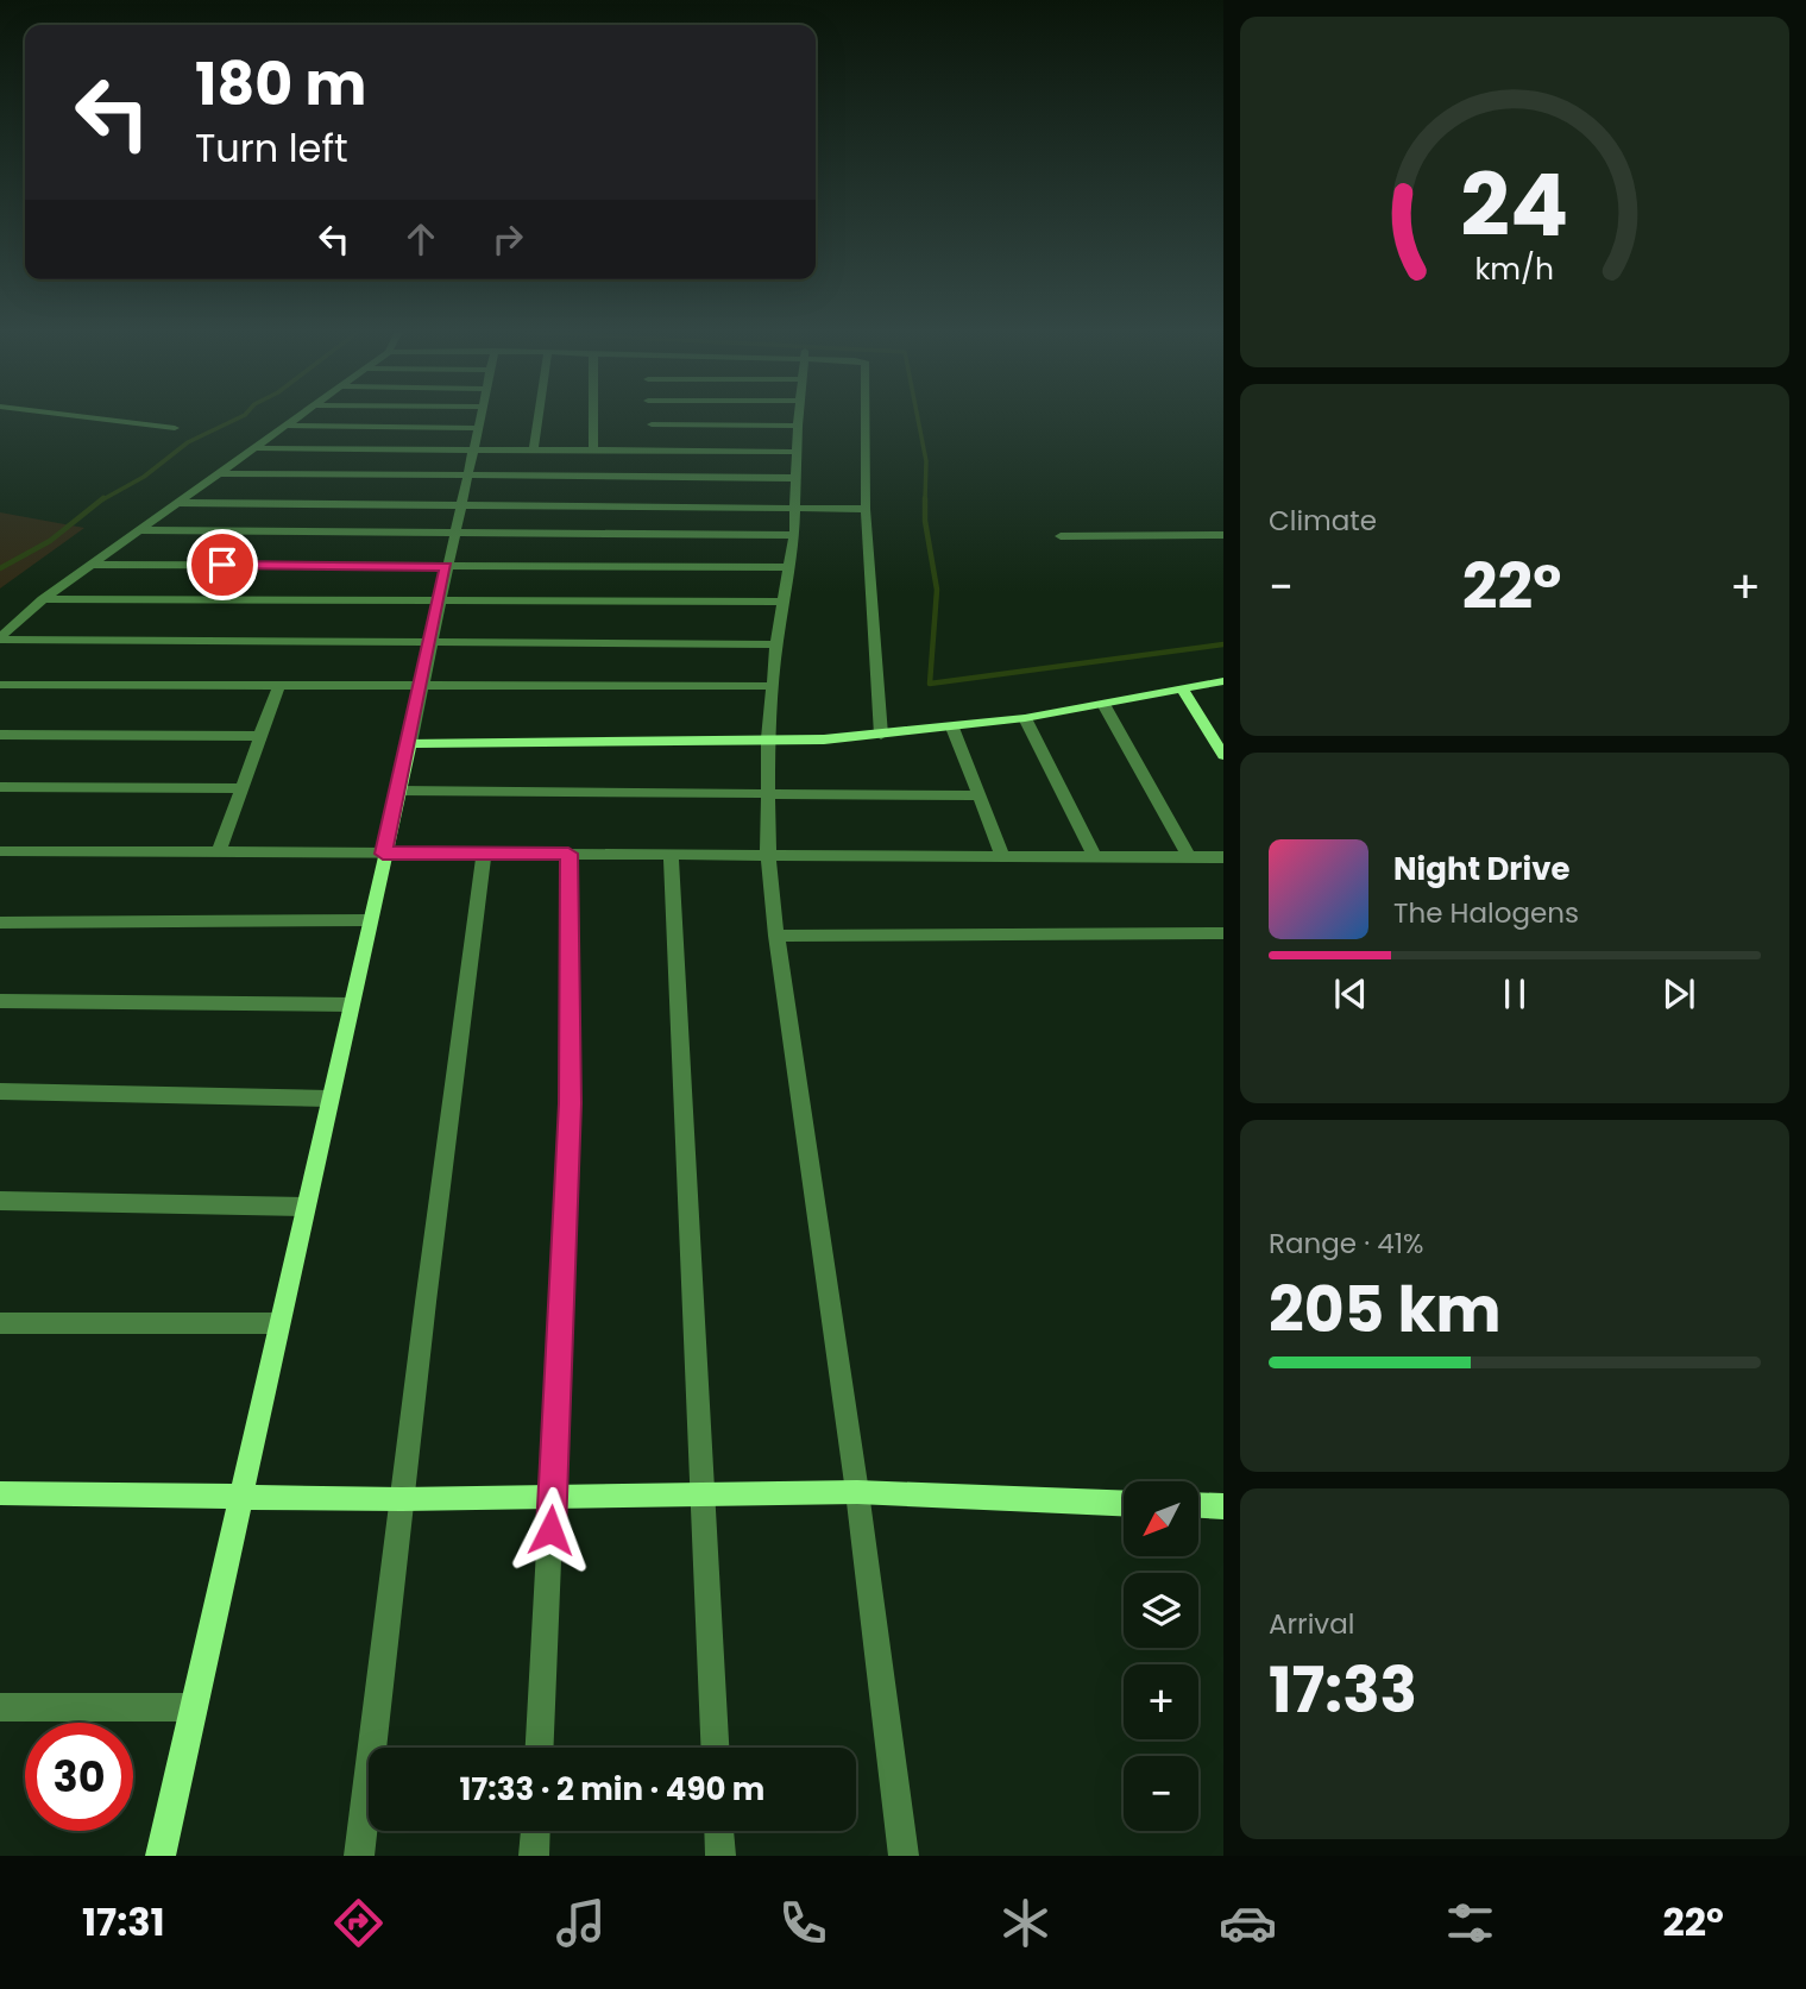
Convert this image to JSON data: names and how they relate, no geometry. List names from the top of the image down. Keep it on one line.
{"north":"bottom left","page":{"turn":["180 m","Turn left"],"tile":["Climate",["Range · 41%","205 km"],["Arrival","17:33"]],"heat":["−","22°","+"],"song":["Night Drive","The Halogens"],"map_buttons":["+","−"],"limit":"30","trip":"17:33 · 2 min · 490 m","tabs":["17:31","22°"],"gauge":["24","km/h"]}}
